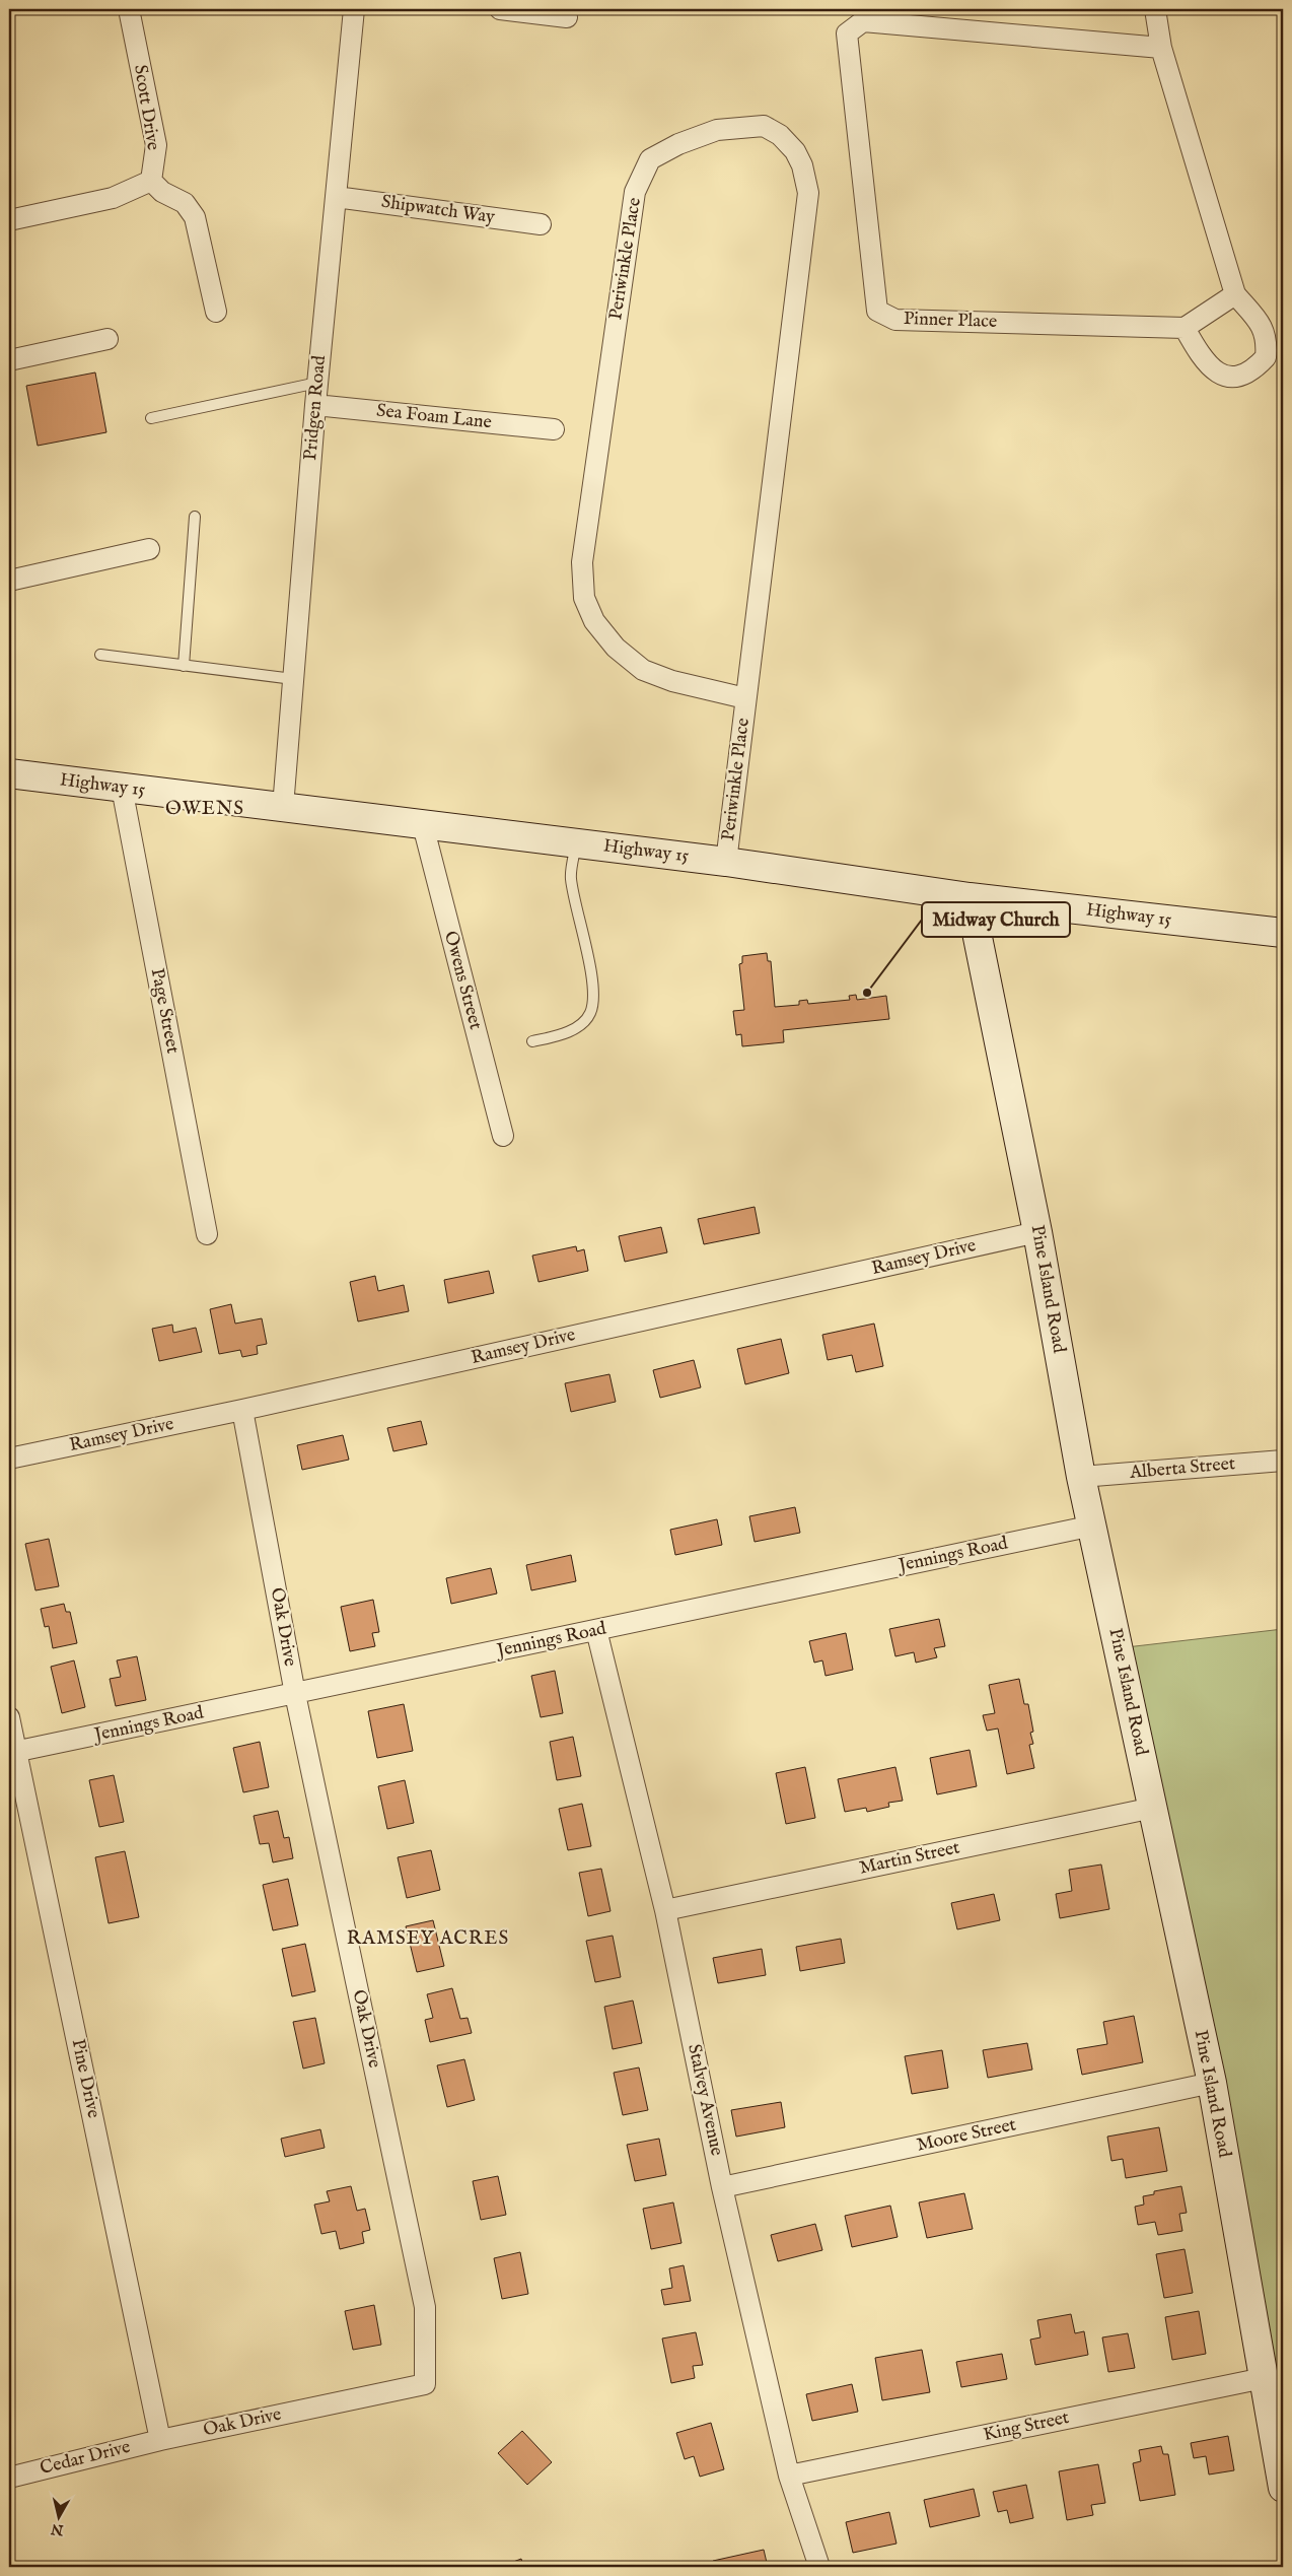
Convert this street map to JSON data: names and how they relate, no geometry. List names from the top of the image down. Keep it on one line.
{"streets":{"street":["Scott Drive","Shipwatch Way","Periwinkle Place","Pinner Place","Pridgen Road","Sea Foam Lane","Highway 15","Owens Street","Page Street","Ramsey Drive","Pine Island Road","Alberta Street","Jennings Road","Oak Drive","Martin Street","Pine Drive","Stalvey Avenue","Moore Street","King Street","Cedar Drive"]},"crossings":[["Shipwatch Way","Pridgen Road"],["Periwinkle Place","Highway 15"],["Pridgen Road","Sea Foam Lane"],["Pridgen Road","Highway 15"],["Highway 15","Owens Street"],["Highway 15","Page Street"],["Highway 15","Pine Island Road"],["Ramsey Drive","Pine Island Road"],["Ramsey Drive","Oak Drive"],["Pine Island Road","Alberta Street"],["Pine Island Road","Jennings Road"],["Pine Island Road","Martin Street"],["Pine Island Road","Moore Street"],["Pine Island Road","King Street"],["Jennings Road","Oak Drive"],["Jennings Road","Pine Drive"],["Jennings Road","Stalvey Avenue"],["Oak Drive","Pine Drive"],["Oak Drive","Cedar Drive"],["Martin Street","Stalvey Avenue"],["Pine Drive","Cedar Drive"],["Stalvey Avenue","Moore Street"],["Stalvey Avenue","King Street"]],"districts":["OWENS","RAMSEY ACRES"],"places":["Midway Church"],"north":"bottom"}
